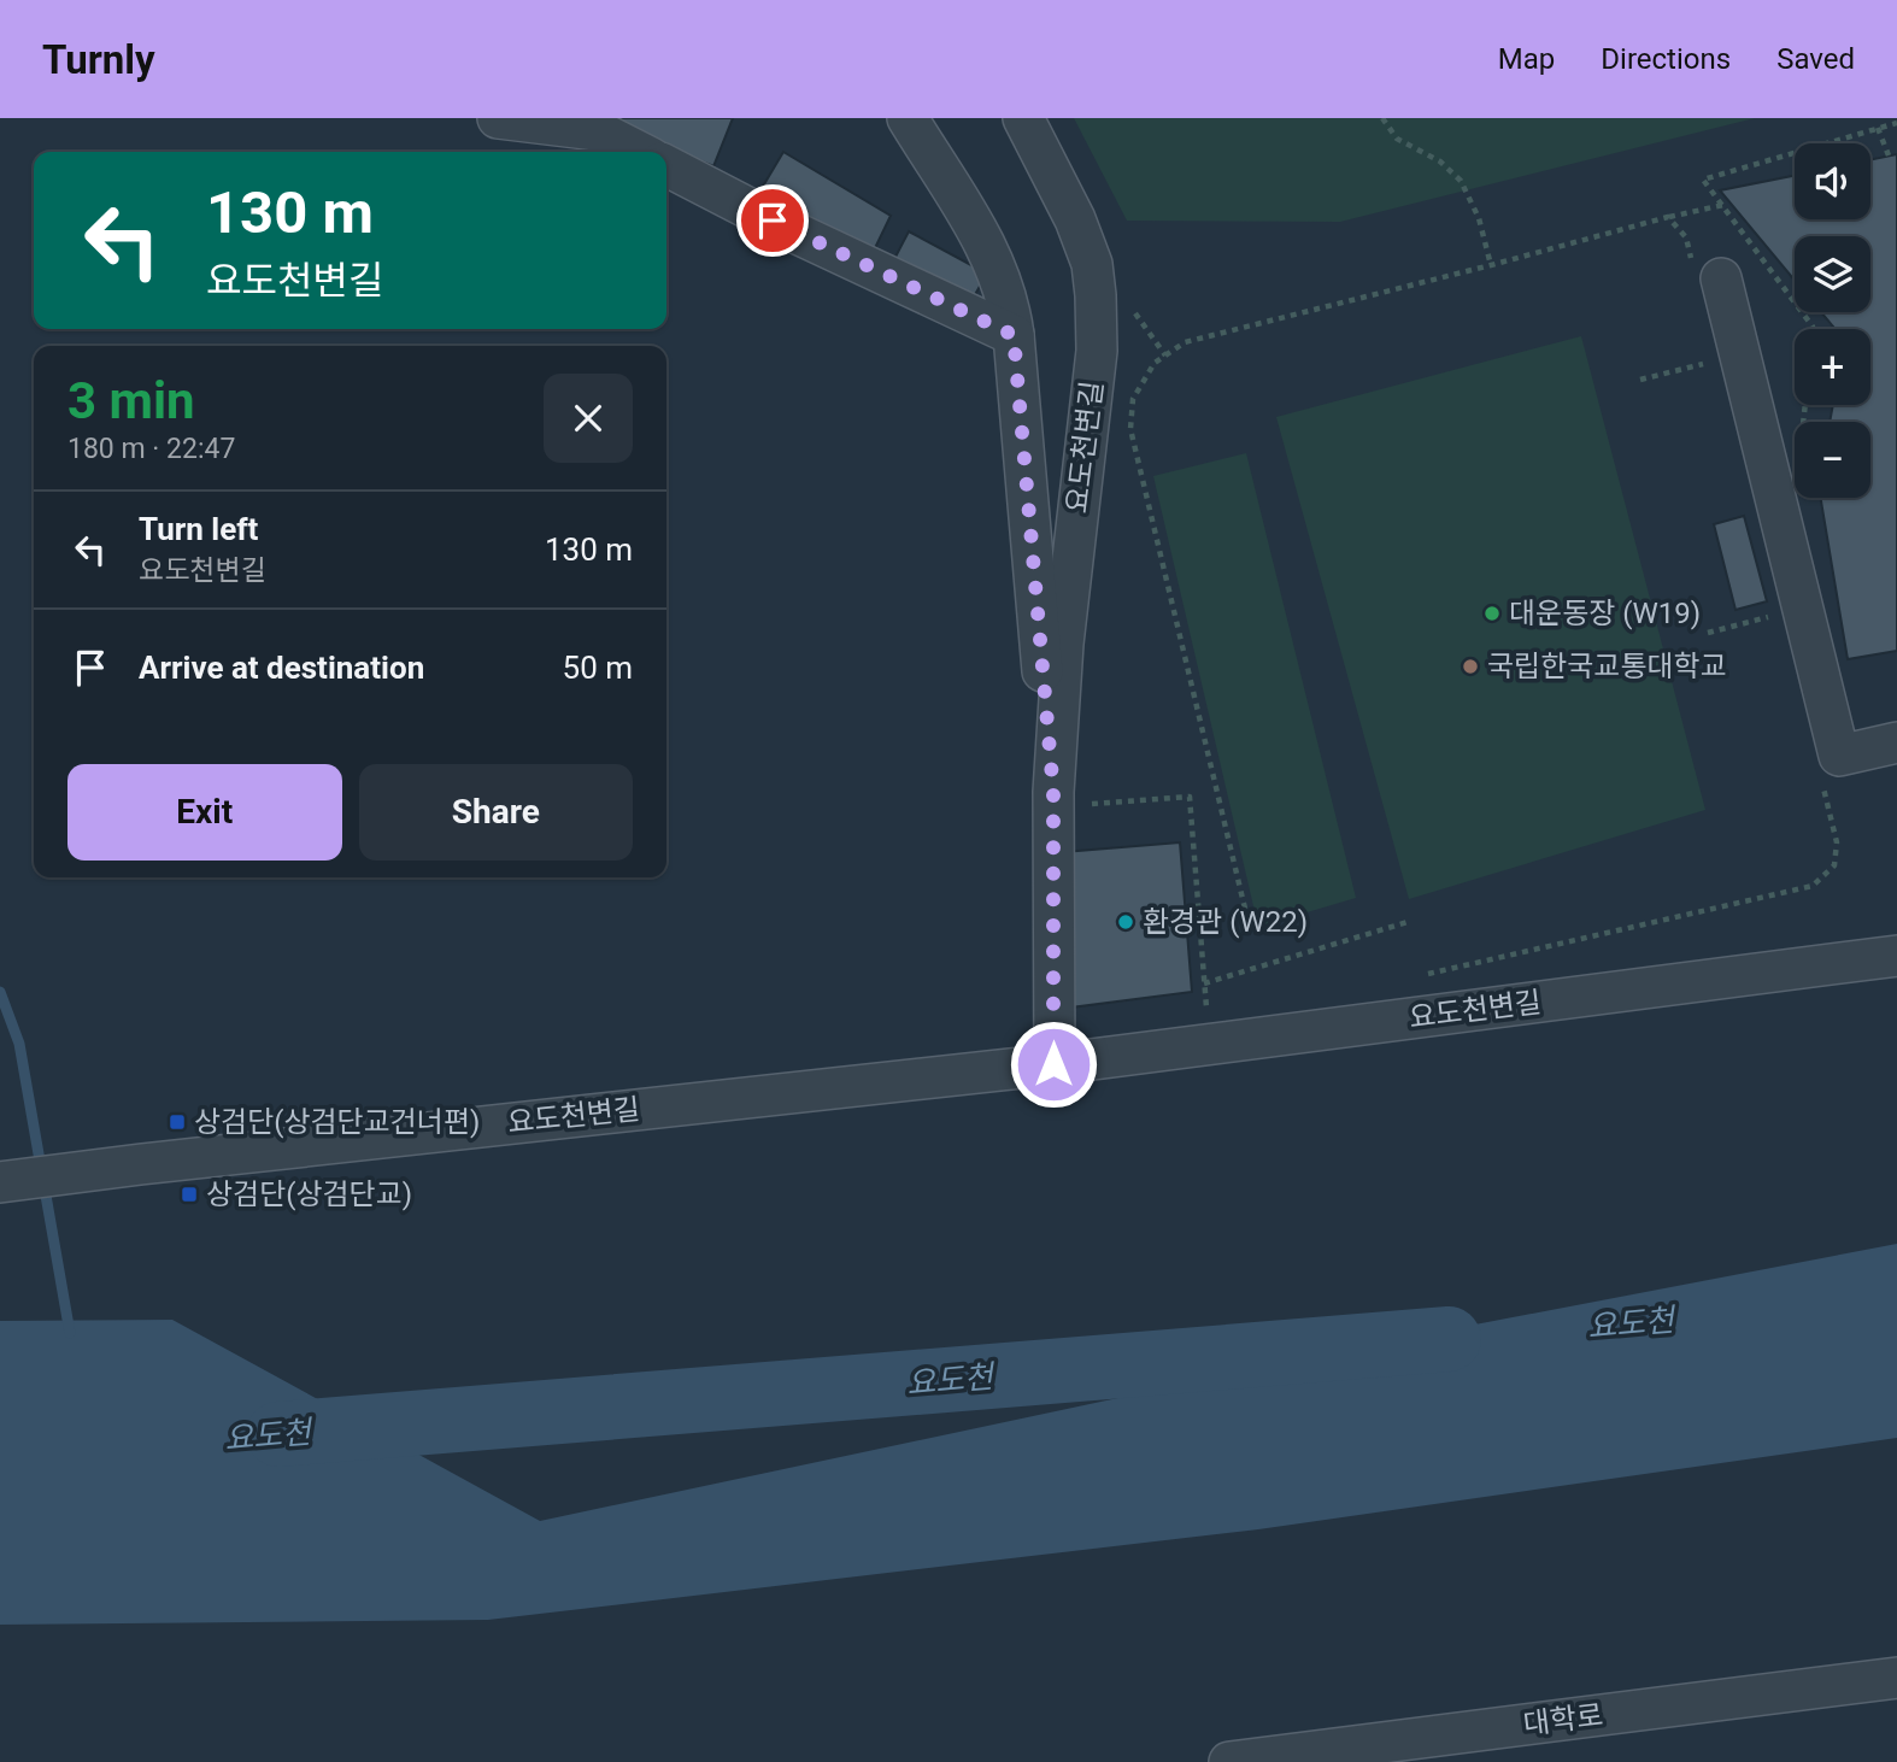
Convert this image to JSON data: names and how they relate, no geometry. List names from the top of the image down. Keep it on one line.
{"streets":{"street":["요도천변길","대학로"]},"water":["요도천"],"places":{"other":["대운동장 (W19)","국립한국교통대학교","환경관 (W22)"],"transit":["상검단(상검단교건너편)","상검단(상검단교)"]},"page":{"header":"Turnly","nav":["Map","Directions","Saved"],"map_buttons":["+","−"],"turn":["130 m","요도천변길"],"heading":["3 min","180 m · 22:47"],"list":[{"name":"Turn left","note":"요도천변길","value":"130 m"},{"name":"Arrive at destination","value":"50 m"}],"buttons":["Exit","Share"]}}
